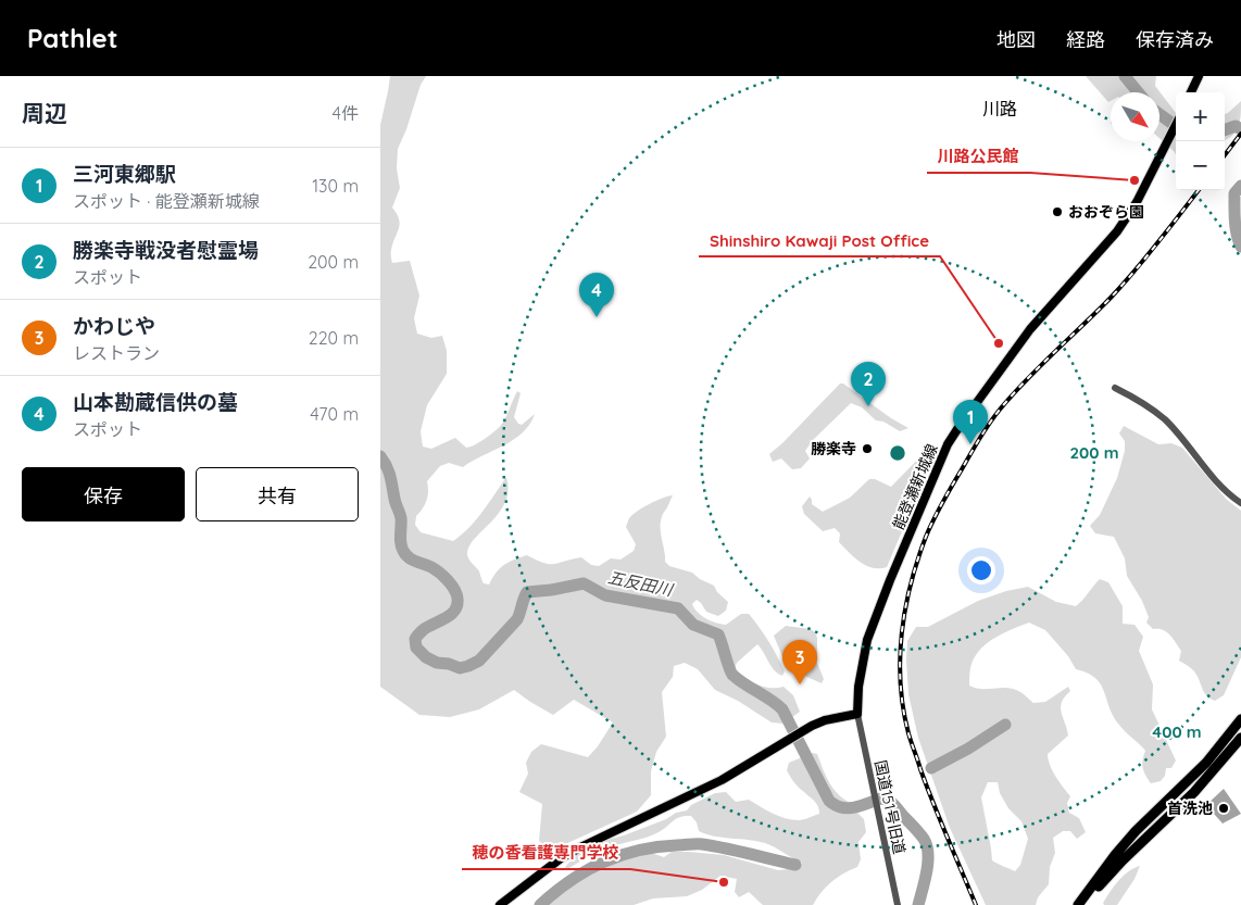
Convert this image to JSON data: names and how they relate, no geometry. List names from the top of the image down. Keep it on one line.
{"streets":{"main road":["能登瀬新城線"],"street":["国道151号旧道"]},"crossings":[["能登瀬新城線","国道151号旧道"]],"districts":["川路"],"water":["五反田川"],"places":["川路公民館","おおぞら園","Shinshiro Kawaji Post Office","勝楽寺","首洗池","穂の香看護専門学校"],"north":"bottom right","page":{"header":"Pathlet","nav":["地図","経路","保存済み"],"heading":["周辺","4件"],"map_buttons":["+","−"],"list":[{"mark":"1","name":"三河東郷駅","note":"スポット · 能登瀬新城線","value":"130 m"},{"mark":"2","name":"勝楽寺戦没者慰霊場","note":"スポット","value":"200 m"},{"mark":"3","name":"かわじや","note":"レストラン","value":"220 m"},{"mark":"4","name":"山本勘蔵信供の墓","note":"スポット","value":"470 m"}],"pins":["4","2","1","3"],"buttons":["保存","共有"]},"rings":["200 m","400 m"]}
